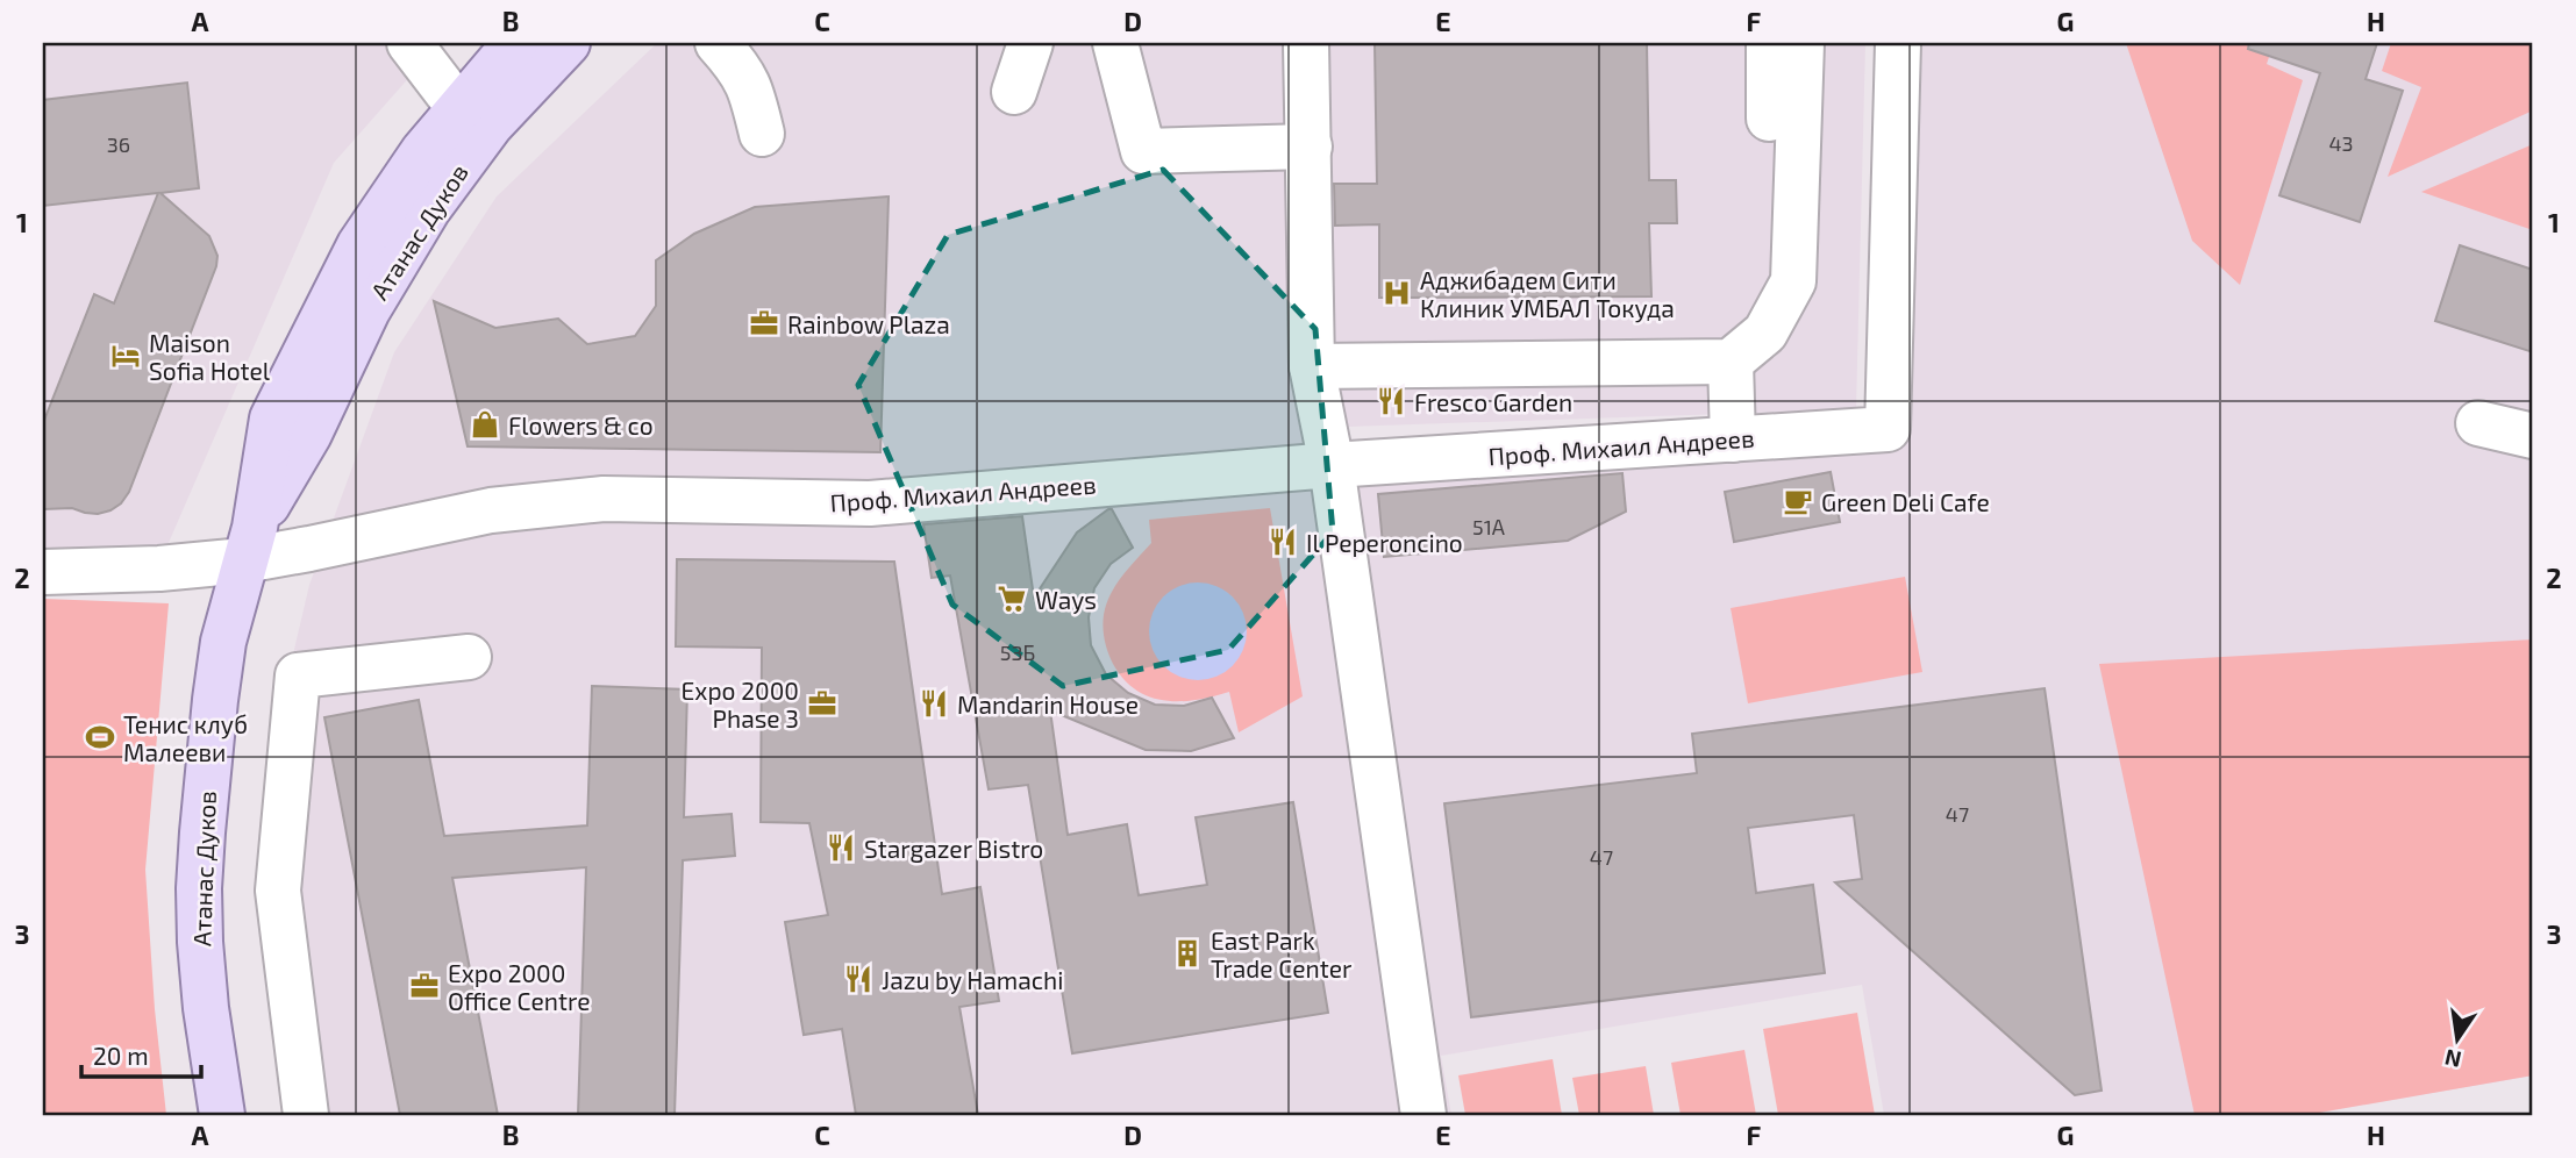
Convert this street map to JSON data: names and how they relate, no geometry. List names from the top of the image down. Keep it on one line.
{"streets":{"main road":["Атанас Дуков"],"street":["Проф. Михаил Андреев"]},"crossings":[["Атанас Дуков","Проф. Михаил Андреев"]],"places":{"hospital":["Аджибадем Сити Клиник УМБАЛ Токуда"],"office":["Rainbow Plaza","Expo 2000 Phase 3","Expo 2000 Office Centre"],"hotel":["Maison Sofia Hotel"],"restaurant":["Fresco Garden","Il Peperoncino","Mandarin House","Stargazer Bistro","Jazu by Hamachi"],"shop":["Flowers & co"],"cafe":["Green Deli Cafe"],"supermarket":["Ways"],"sports":["Тенис клуб Малееви"],"building":["East Park Trade Center"]},"house_numbers":["43","36","51А","53Б","47","47"],"scale_bar":"20 m","north":"bottom","grid":{"columns":["A","B","C","D","E","F","G","H"],"rows":["1","2","3"]}}
